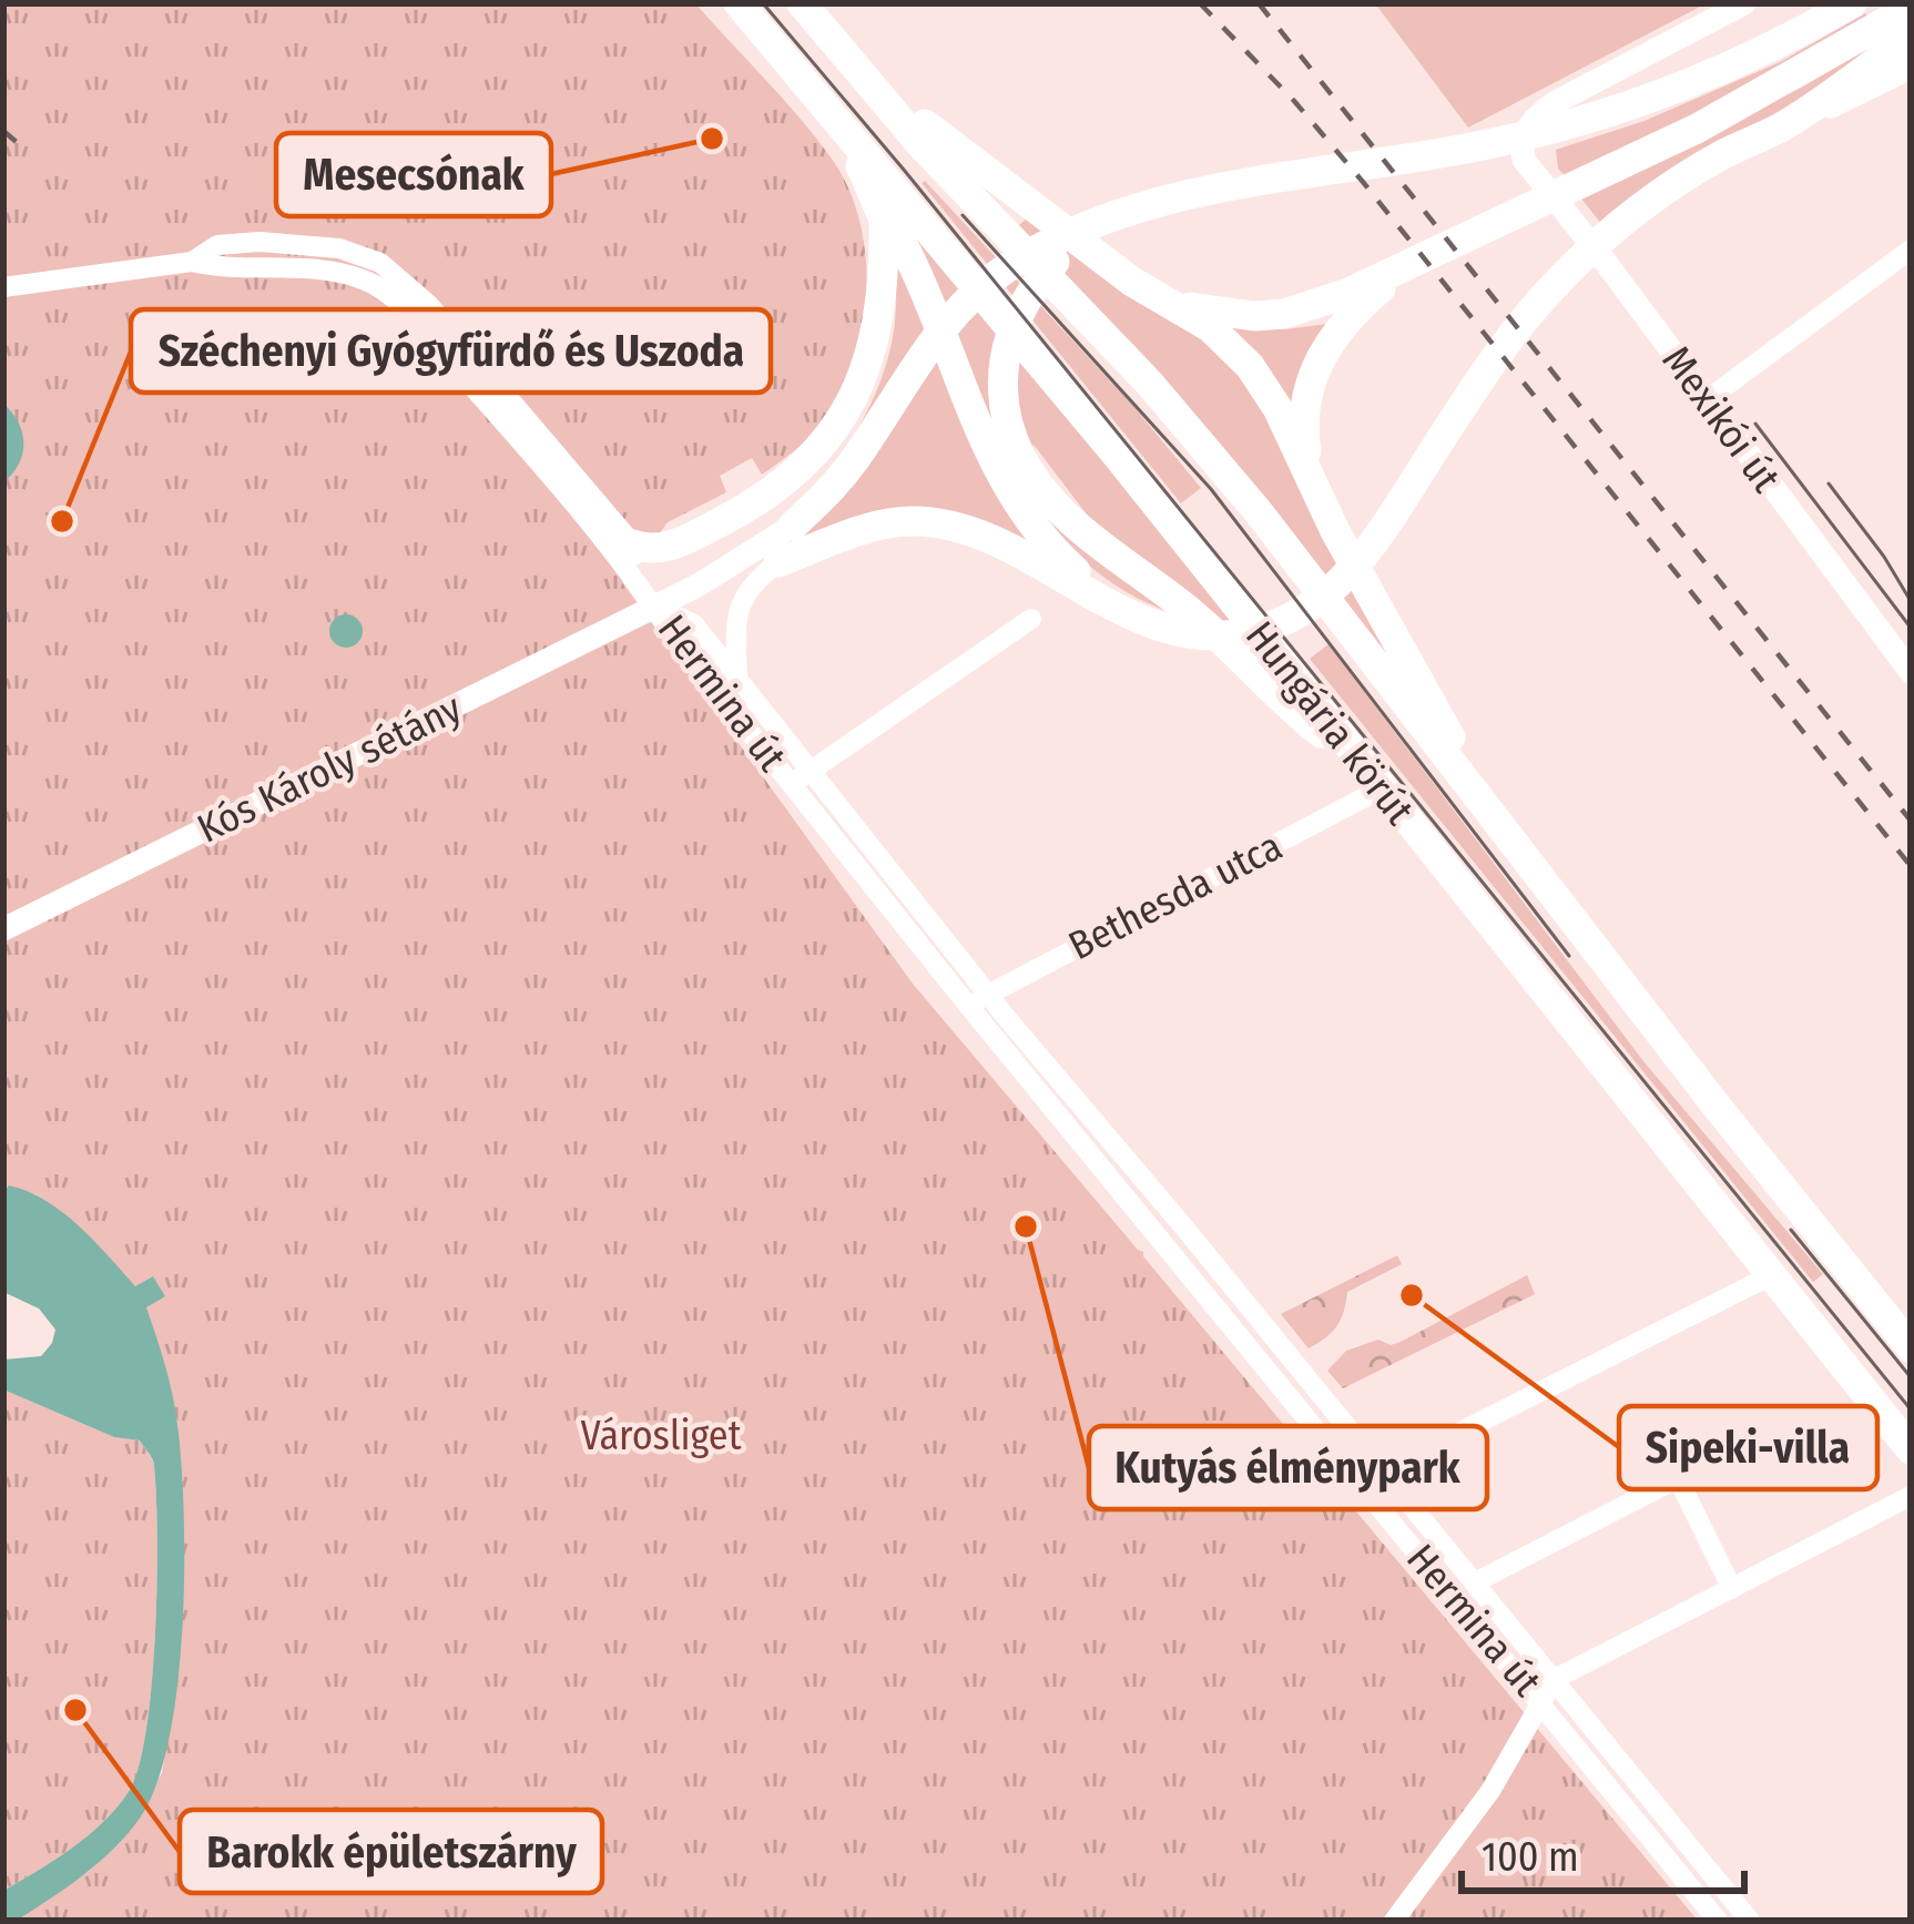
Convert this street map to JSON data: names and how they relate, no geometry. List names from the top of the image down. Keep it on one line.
{"streets":{"main road":["Hungária körút"],"street":["Mexikói út","Hermina út","Kós Károly sétány","Bethesda utca"]},"crossings":[["Hermina út","Kós Károly sétány"],["Hermina út","Bethesda utca"],["Hungária körút","Bethesda utca"]],"parks":["Városliget"],"places":["Mesecsónak","Széchenyi Gyógyfürdő és Uszoda","Kutyás élménypark","Sipeki-villa","Barokk épületszárny"],"scale_bar":"100 m"}
